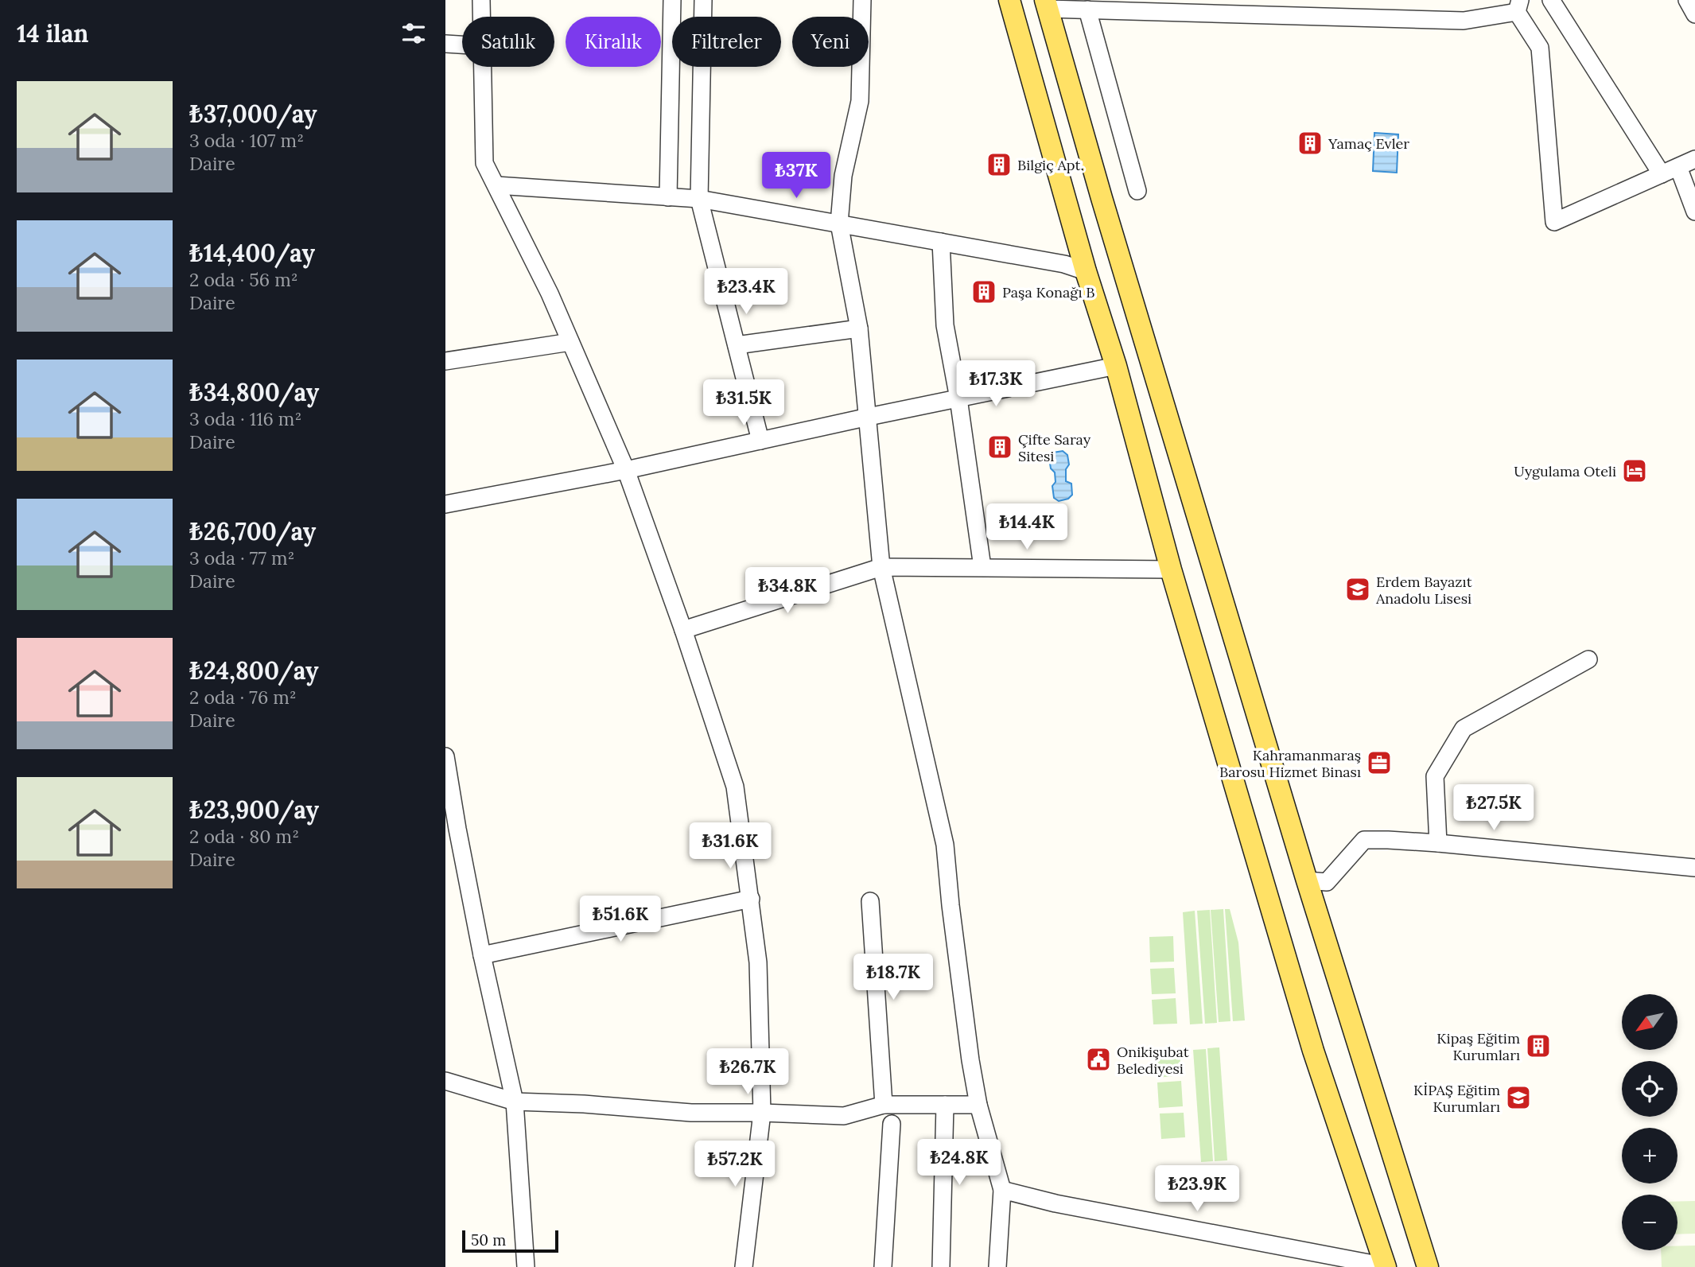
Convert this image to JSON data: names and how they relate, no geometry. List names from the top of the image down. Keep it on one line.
{"places":{"building":["Yamaç Evler","Bilgiç Apt.","Paşa Konağı B","Çifte Saray Sitesi","Kipaş Eğitim Kurumları"],"hotel":["Uygulama Oteli"],"school or university":["Erdem Bayazıt Anadolu Lisesi","KİPAŞ Eğitim Kurumları"],"office":["Kahramanmaraş Barosu Hizmet Binası"],"public building":["Onikişubat Belediyesi"]},"scale_bar":"50 m","north":"bottom left","page":{"heading":"14 ilan","chip":["Satılık","Kiralık","Filtreler","Yeni"],"list":[{"name":"₺37,000/ay","note":"3 oda · 107 m² · Daire"},{"name":"₺14,400/ay","note":"2 oda · 56 m² · Daire"},{"name":"₺34,800/ay","note":"3 oda · 116 m² · Daire"},{"name":"₺26,700/ay","note":"3 oda · 77 m² · Daire"},{"name":"₺24,800/ay","note":"2 oda · 76 m² · Daire"},{"name":"₺23,900/ay","note":"2 oda · 80 m² · Daire"}],"price":["₺37K","₺23.4K","₺17.3K","₺31.5K","₺14.4K","₺34.8K","₺27.5K","₺31.6K","₺51.6K","₺18.7K","₺26.7K","₺24.8K","₺57.2K","₺23.9K"],"map_buttons":["+","−"],"scale":"50 m"}}
